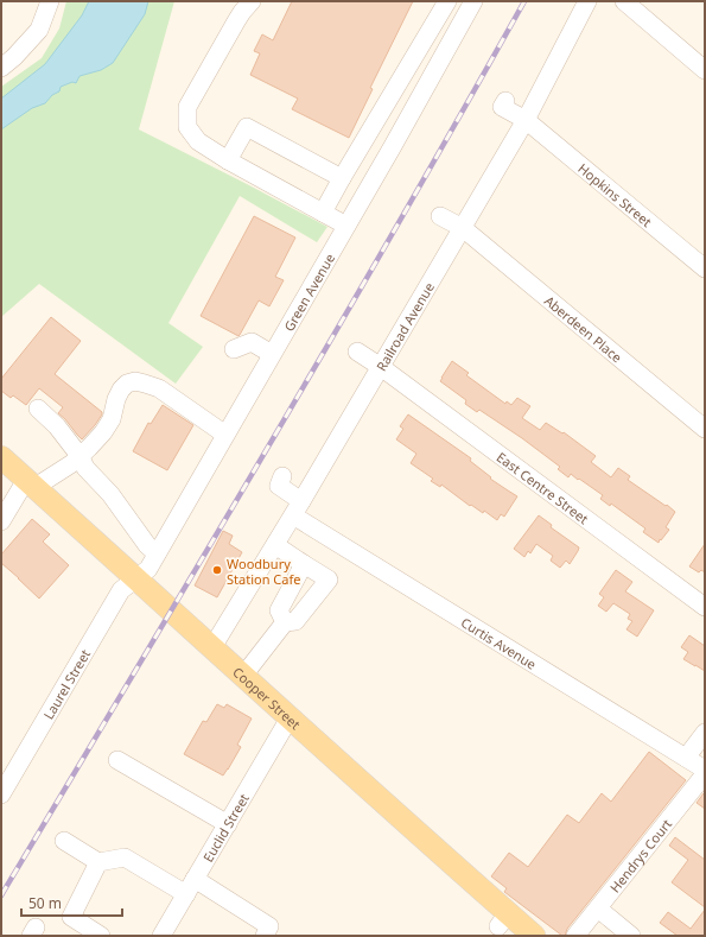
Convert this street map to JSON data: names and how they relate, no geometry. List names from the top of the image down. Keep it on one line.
{"streets":{"main road":["Cooper Street"],"street":["Hopkins Street","Green Avenue","Railroad Avenue","Aberdeen Place","East Centre Street","Curtis Avenue","Laurel Street","Euclid Street","Hendrys Court"]},"crossings":[["Hopkins Street","Railroad Avenue"],["Green Avenue","Laurel Street"],["Green Avenue","Cooper Street"],["Railroad Avenue","Aberdeen Place"],["Railroad Avenue","East Centre Street"],["Railroad Avenue","Curtis Avenue"],["Railroad Avenue","Cooper Street"],["Laurel Street","Cooper Street"],["Cooper Street","Euclid Street"]],"places":["Woodbury Station Cafe"],"scale_bar":"50 m"}
